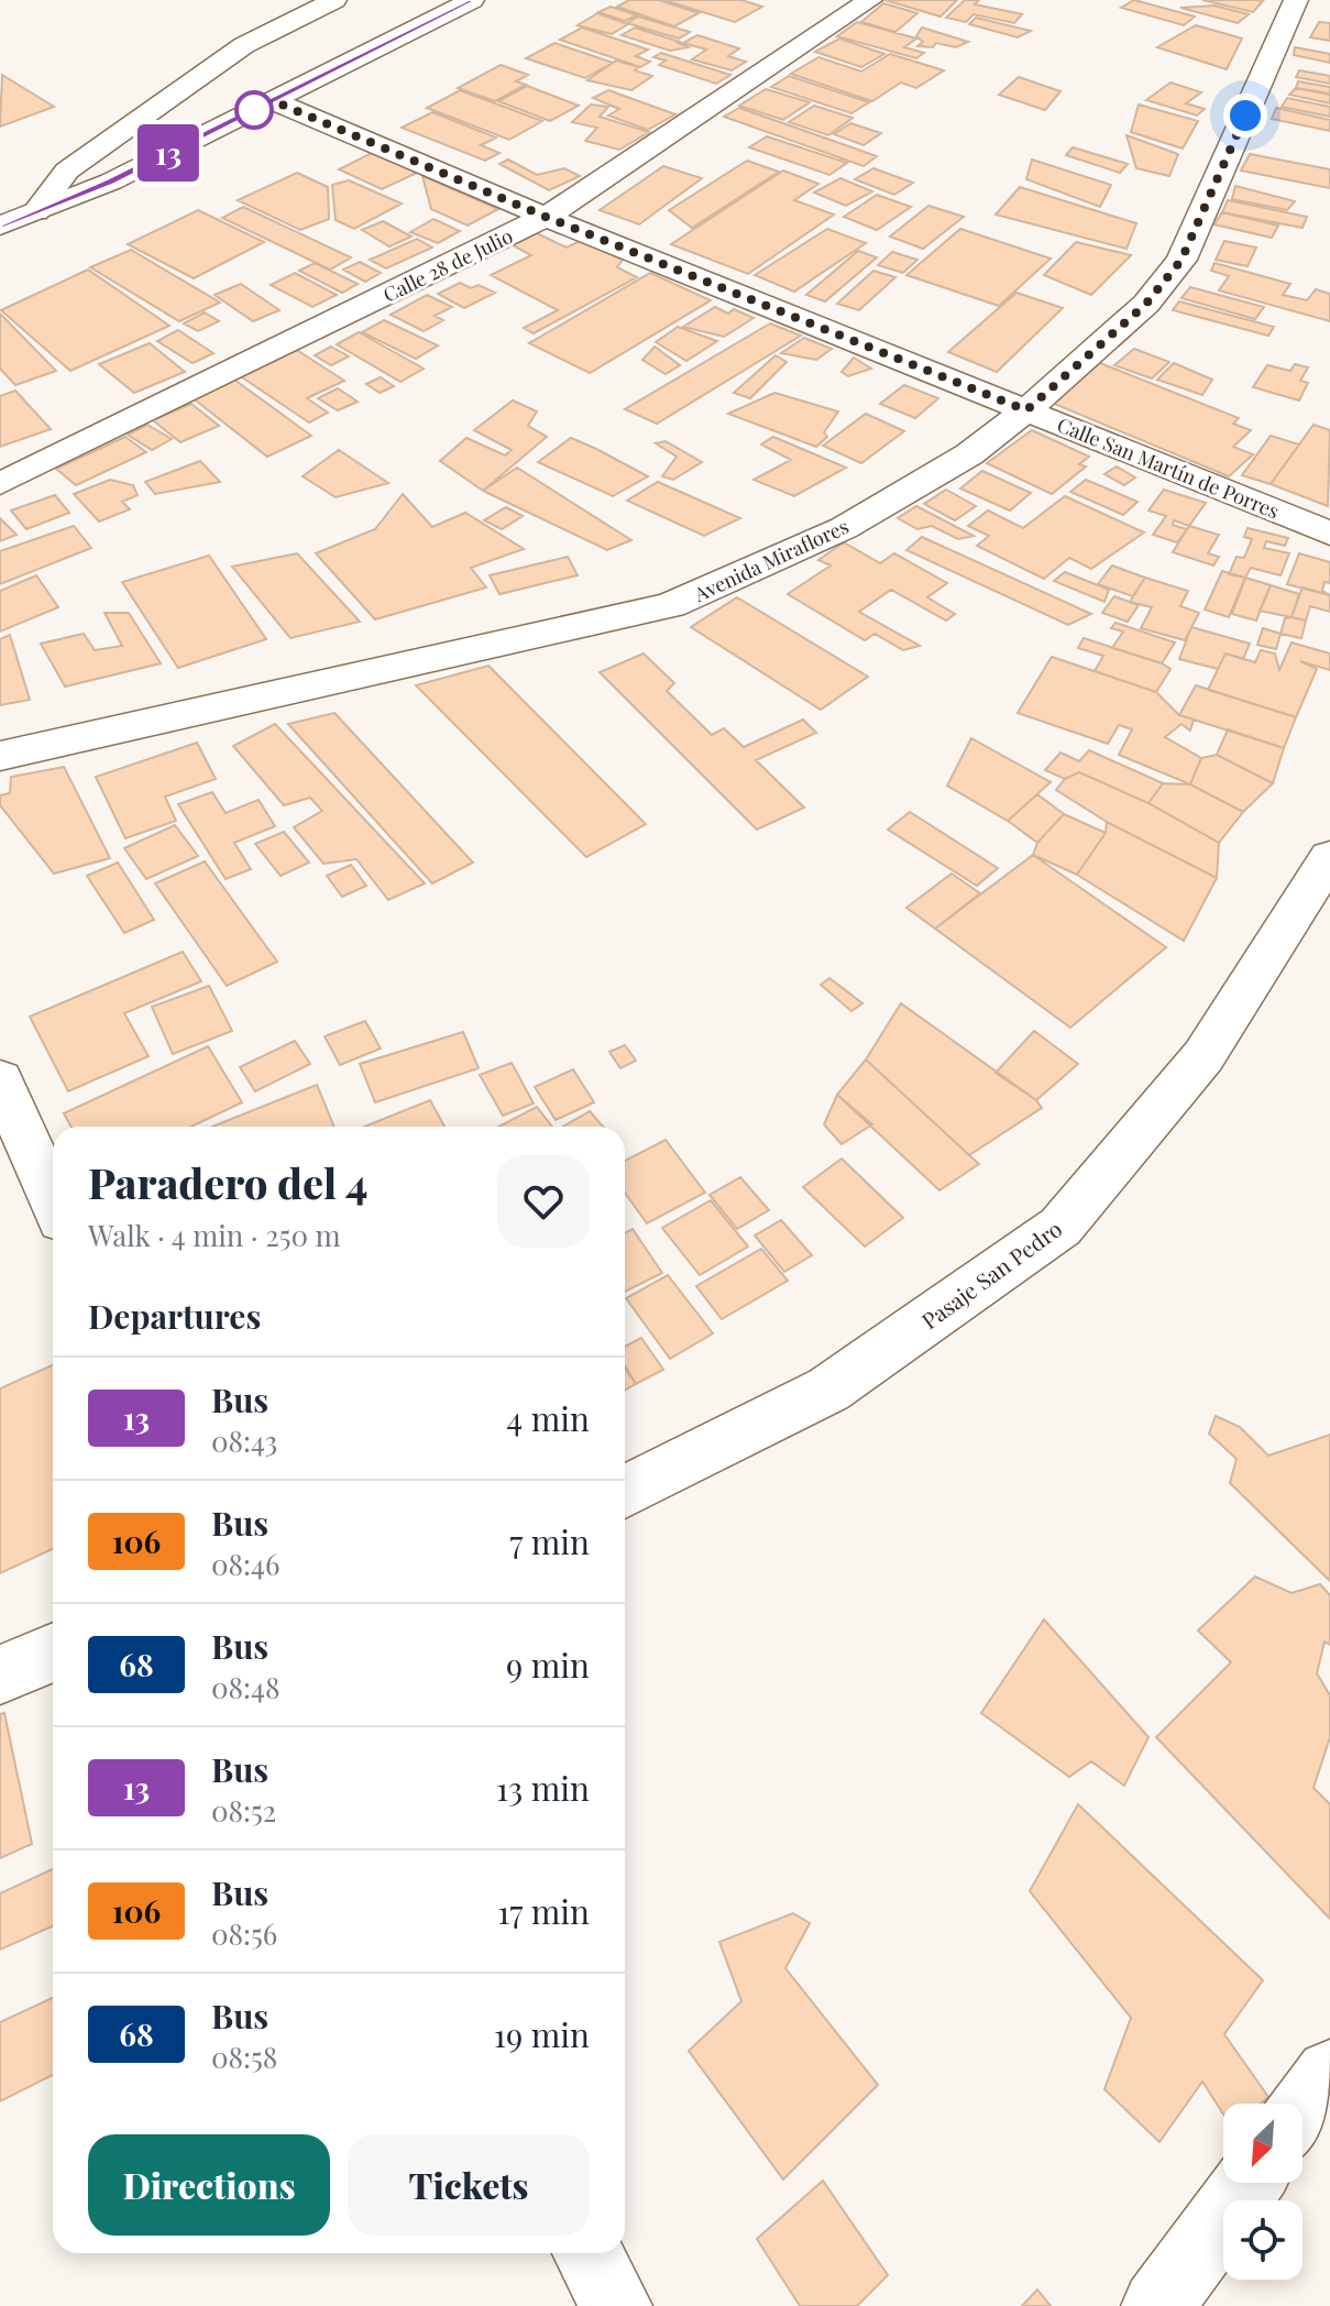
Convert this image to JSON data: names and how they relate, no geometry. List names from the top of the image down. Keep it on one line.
{"streets":{"main road":["Calle 28 de Julio","Calle San Martín de Porres","Avenida Miraflores","Pasaje San Pedro"]},"crossings":[["Calle 28 de Julio","Calle San Martín de Porres"],["Calle San Martín de Porres","Avenida Miraflores"]],"lines":["bus line 13"],"north":"bottom left","page":{"on_map":"13","heading":[["Paradero del 4","Walk · 4 min · 250 m"],"Departures"],"list":[{"mark":"13","name":"Bus","note":"08:43","value":"4 min"},{"mark":"106","name":"Bus","note":"08:46","value":"7 min"},{"mark":"68","name":"Bus","note":"08:48","value":"9 min"},{"mark":"13","name":"Bus","note":"08:52","value":"13 min"},{"mark":"106","name":"Bus","note":"08:56","value":"17 min"},{"mark":"68","name":"Bus","note":"08:58","value":"19 min"}],"buttons":["Directions","Tickets"]}}
